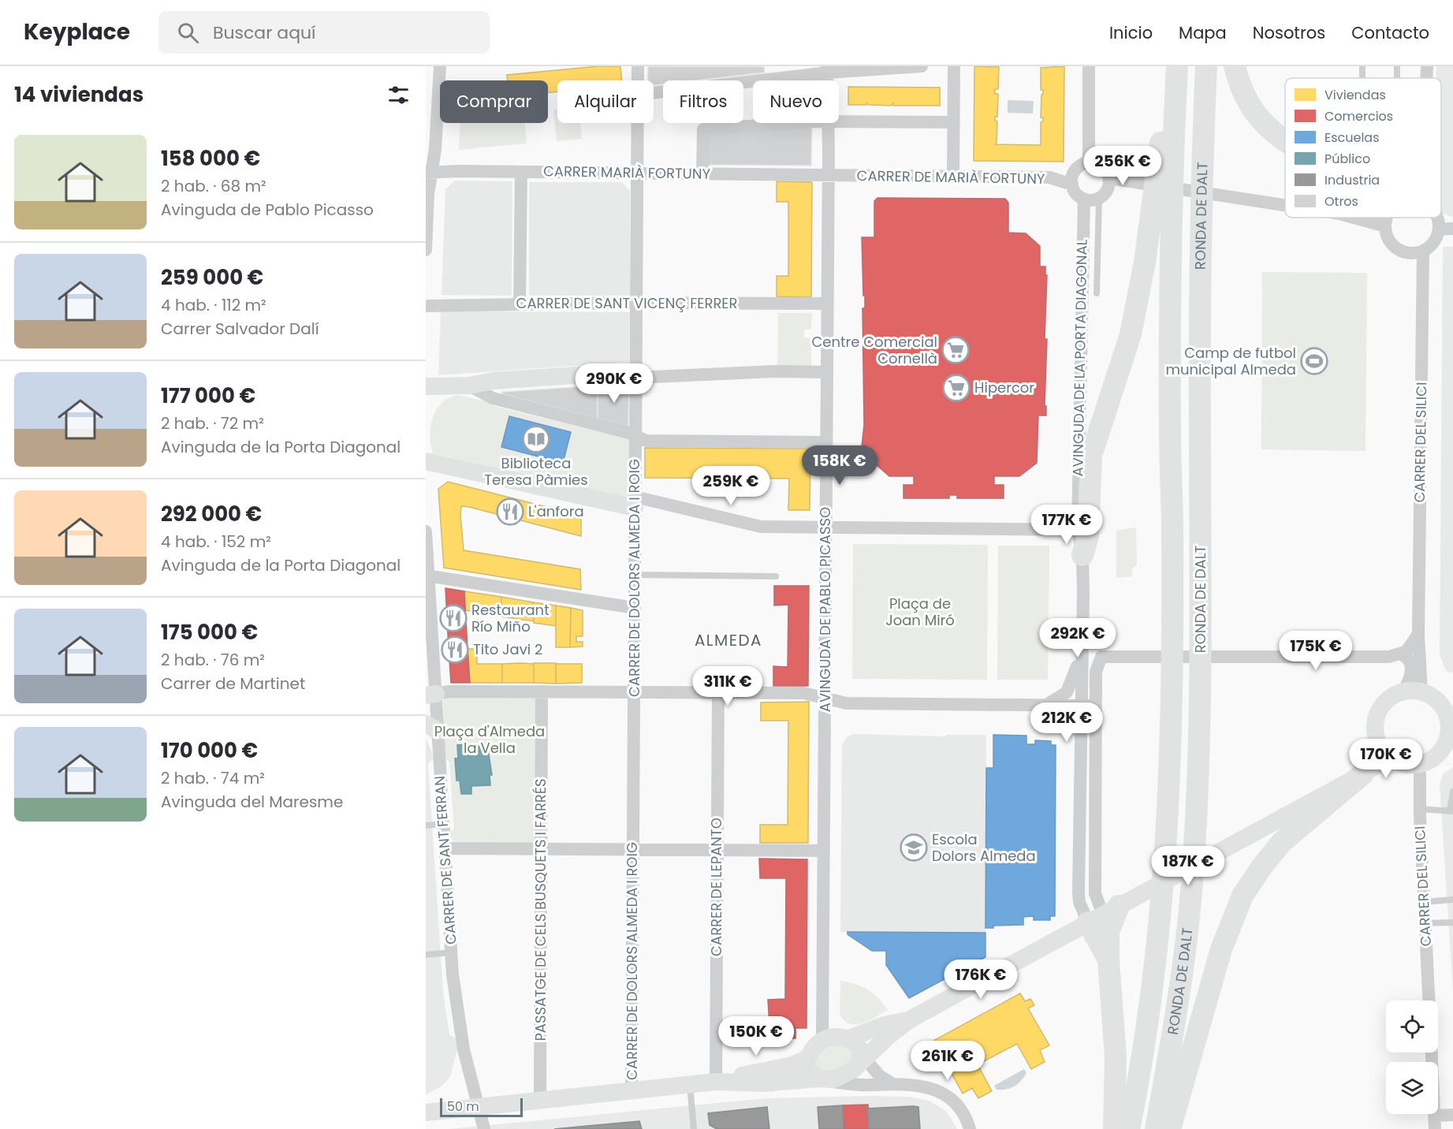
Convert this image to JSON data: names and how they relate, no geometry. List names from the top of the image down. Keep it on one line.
{"streets":{"highway":["RONDA DE DALT"],"street":["CARRER MARIÀ FORTUNY","CARRER DE MARIÀ FORTUNY","CARRER DE SANT VICENÇ FERRER","AVINGUDA DE LA PORTA DIAGONAL","CARRER DEL SILICI","CARRER DE DOLORS ALMEDA I ROIG","AVINGUDA DE PABLO PICASSO","CARRER DE SANT FERRAN","CARRER DE LEPANTO","PASSATGE DE CELS BUSQUETS I FARRÉS"]},"crossings":[["CARRER MARIÀ FORTUNY","CARRER DE MARIÀ FORTUNY"],["CARRER MARIÀ FORTUNY","CARRER DE DOLORS ALMEDA I ROIG"],["CARRER MARIÀ FORTUNY","AVINGUDA DE PABLO PICASSO"],["CARRER DE MARIÀ FORTUNY","AVINGUDA DE LA PORTA DIAGONAL"],["CARRER DE MARIÀ FORTUNY","AVINGUDA DE PABLO PICASSO"],["CARRER DE SANT VICENÇ FERRER","CARRER DE DOLORS ALMEDA I ROIG"],["CARRER DE SANT VICENÇ FERRER","AVINGUDA DE PABLO PICASSO"]],"districts":["ALMEDA"],"parks":["Plaça de Joan Miró","Plaça d'Almeda la Vella"],"places":{"supermarket":["Centre Comercial Cornellà","Hipercor"],"sports":["Camp de futbol municipal Almeda"],"library":["Biblioteca Teresa Pàmies"],"restaurant":["L'anfora","Restaurant Río Miño","Tito Javi 2"],"school or university":["Escola Dolors Almeda"]},"legend":["Viviendas","Comercios","Escuelas","Público","Industria","Otros"],"scale_bar":"50 m","page":{"header":"Keyplace","search":"Buscar aquí","nav":["Inicio","Mapa","Nosotros","Contacto"],"heading":"14 viviendas","chip":["Comprar","Alquilar","Filtros","Nuevo"],"list":[{"name":"158 000 €","note":"2 hab. · 68 m² · Avinguda de Pablo Picasso"},{"name":"259 000 €","note":"4 hab. · 112 m² · Carrer Salvador Dalí"},{"name":"177 000 €","note":"2 hab. · 72 m² · Avinguda de la Porta Diagonal"},{"name":"292 000 €","note":"4 hab. · 152 m² · Avinguda de la Porta Diagonal"},{"name":"175 000 €","note":"2 hab. · 76 m² · Carrer de Martinet"},{"name":"170 000 €","note":"2 hab. · 74 m² · Avinguda del Maresme"}],"price":["256K €","290K €","158K €","259K €","177K €","292K €","175K €","311K €","212K €","170K €","187K €","176K €","150K €","261K €"],"scale":"50 m"}}
